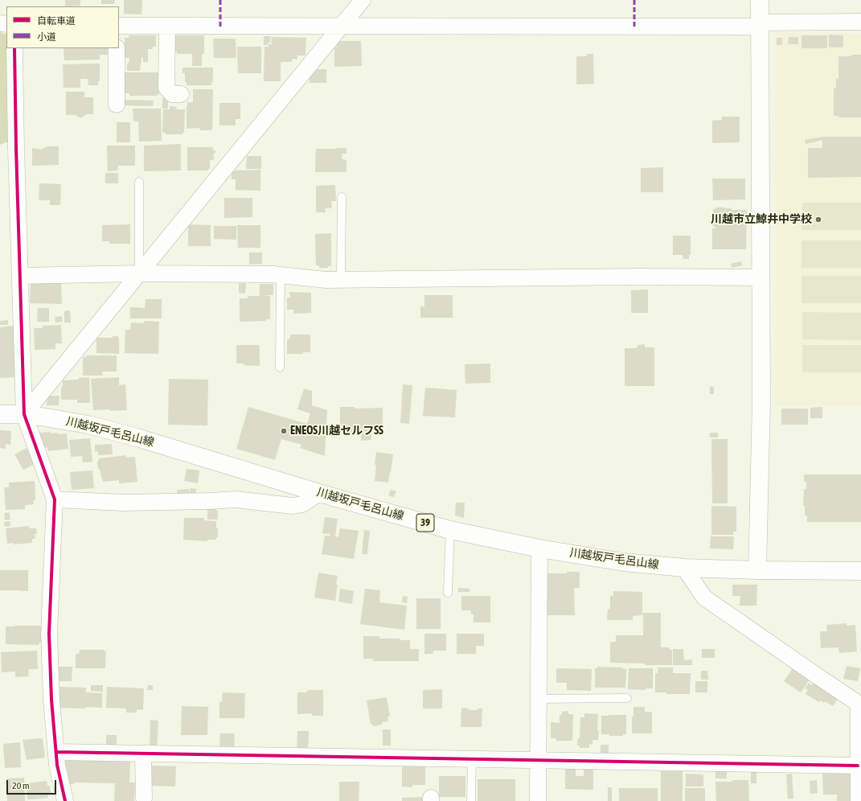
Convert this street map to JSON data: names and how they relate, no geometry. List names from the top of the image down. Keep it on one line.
{"streets":{"main road":["川越坂戸毛呂山線","39"]},"places":["川越市立鯨井中学校","ENEOS川越セルフSS"],"legend":["自転車道","小道"],"scale_bar":"20 m"}
